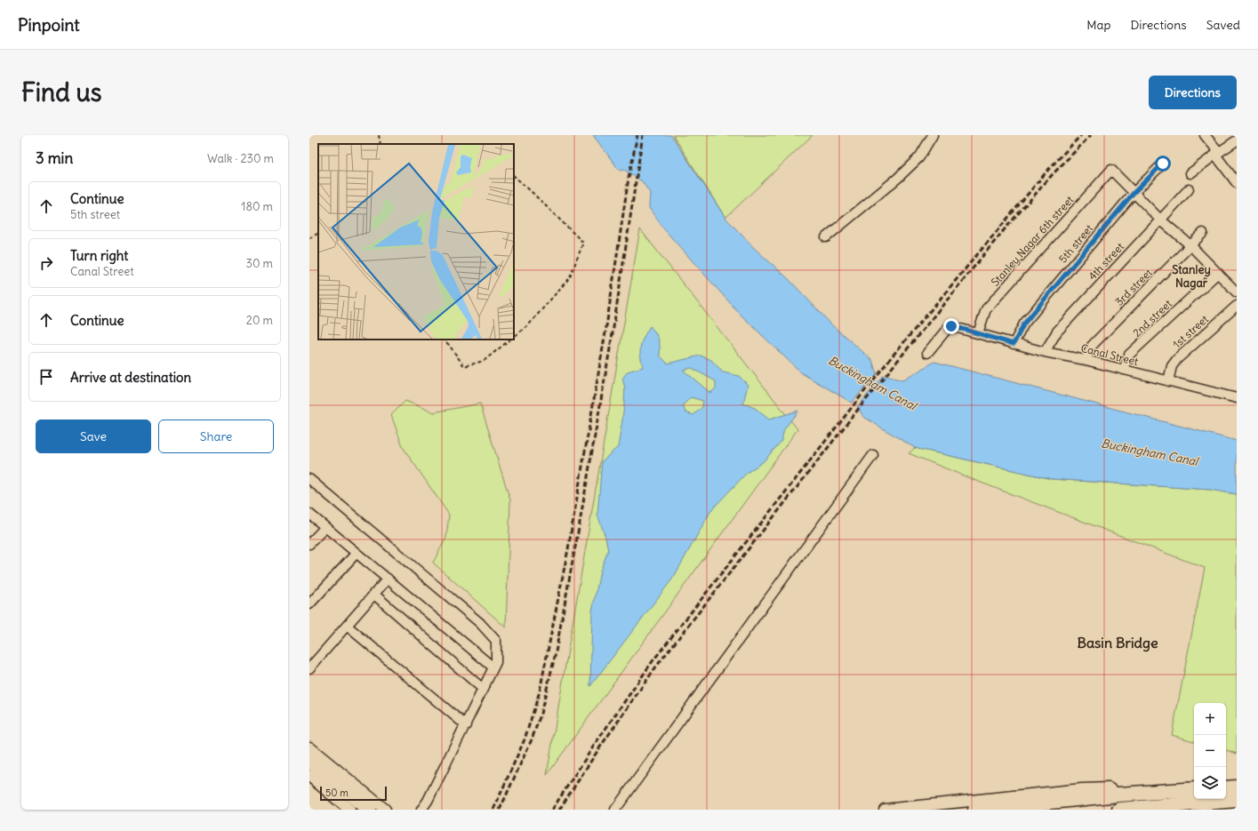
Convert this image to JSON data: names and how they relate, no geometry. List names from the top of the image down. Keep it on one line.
{"streets":{"street":["Stanley Nagar 6th street","5th street","4th street","3rd street","2nd street","1st street","Canal Street"]},"crossings":[["Stanley Nagar 6th street","5th street"],["Stanley Nagar 6th street","Canal Street"],["5th street","Canal Street"],["4th street","Canal Street"],["3rd street","Canal Street"],["2nd street","Canal Street"],["1st street","Canal Street"]],"districts":["Stanley Nagar","Basin Bridge"],"water":["Buckingham Canal"],"scale_bar":"50 m","page":{"header":"Pinpoint","nav":["Map","Directions","Saved"],"buttons":["Directions",["Save","Share"]],"title":"Find us","heading":["3 min","Walk · 230 m"],"list":[["Continue","5th street","180 m"],["Turn right","Canal Street","30 m"],["Continue","20 m"],"Arrive at destination"],"map_buttons":["+","−"],"scale":"50 m"}}
